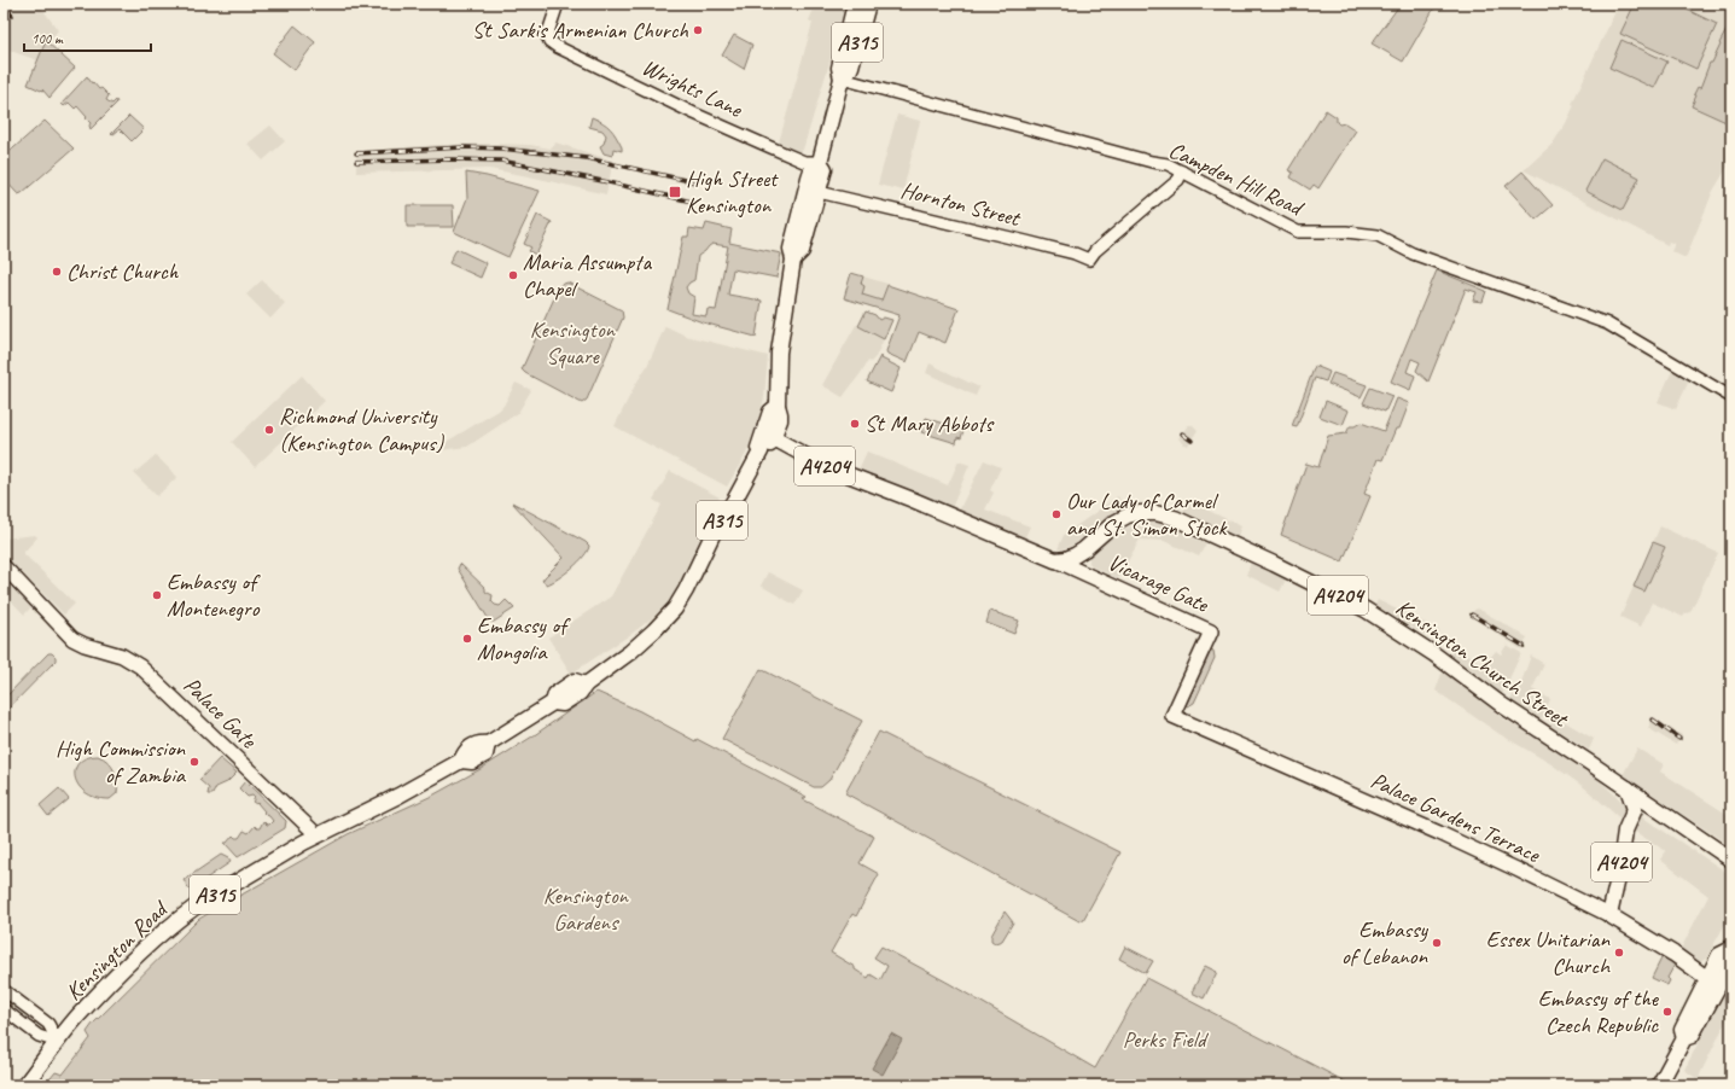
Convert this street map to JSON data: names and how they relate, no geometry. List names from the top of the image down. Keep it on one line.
{"streets":{"main road":["A315","A4204","Vicarage Gate","Kensington Church Street","Palace Gate","Palace Gardens Terrace","Kensington Road"],"street":["Wrights Lane","Campden Hill Road","Hornton Street"]},"crossings":[["A315","Wrights Lane"],["A315","Campden Hill Road"],["A315","Hornton Street"],["A315","A4204"],["Campden Hill Road","Hornton Street"],["A4204","Vicarage Gate"],["A4204","Kensington Church Street"],["A4204","Palace Gardens Terrace"],["A4204","Kensington Road"],["Vicarage Gate","Kensington Church Street"],["Vicarage Gate","Palace Gardens Terrace"],["Palace Gate","Kensington Road"]],"parks":["Kensington Square","Kensington Gardens","Perks Field"],"places":{"other":["St Sarkis Armenian Church","Christ Church","Maria Assumpta Chapel","St Mary Abbots","Richmond University (Kensington Campus)","Our Lady of Carmel and St. Simon Stock","Embassy of Montenegro","Embassy of Mongolia","High Commission of Zambia","Embassy of Lebanon","Essex Unitarian Church","Embassy of the Czech Republic"],"transit":["High Street Kensington"]},"scale_bar":"100 m"}
